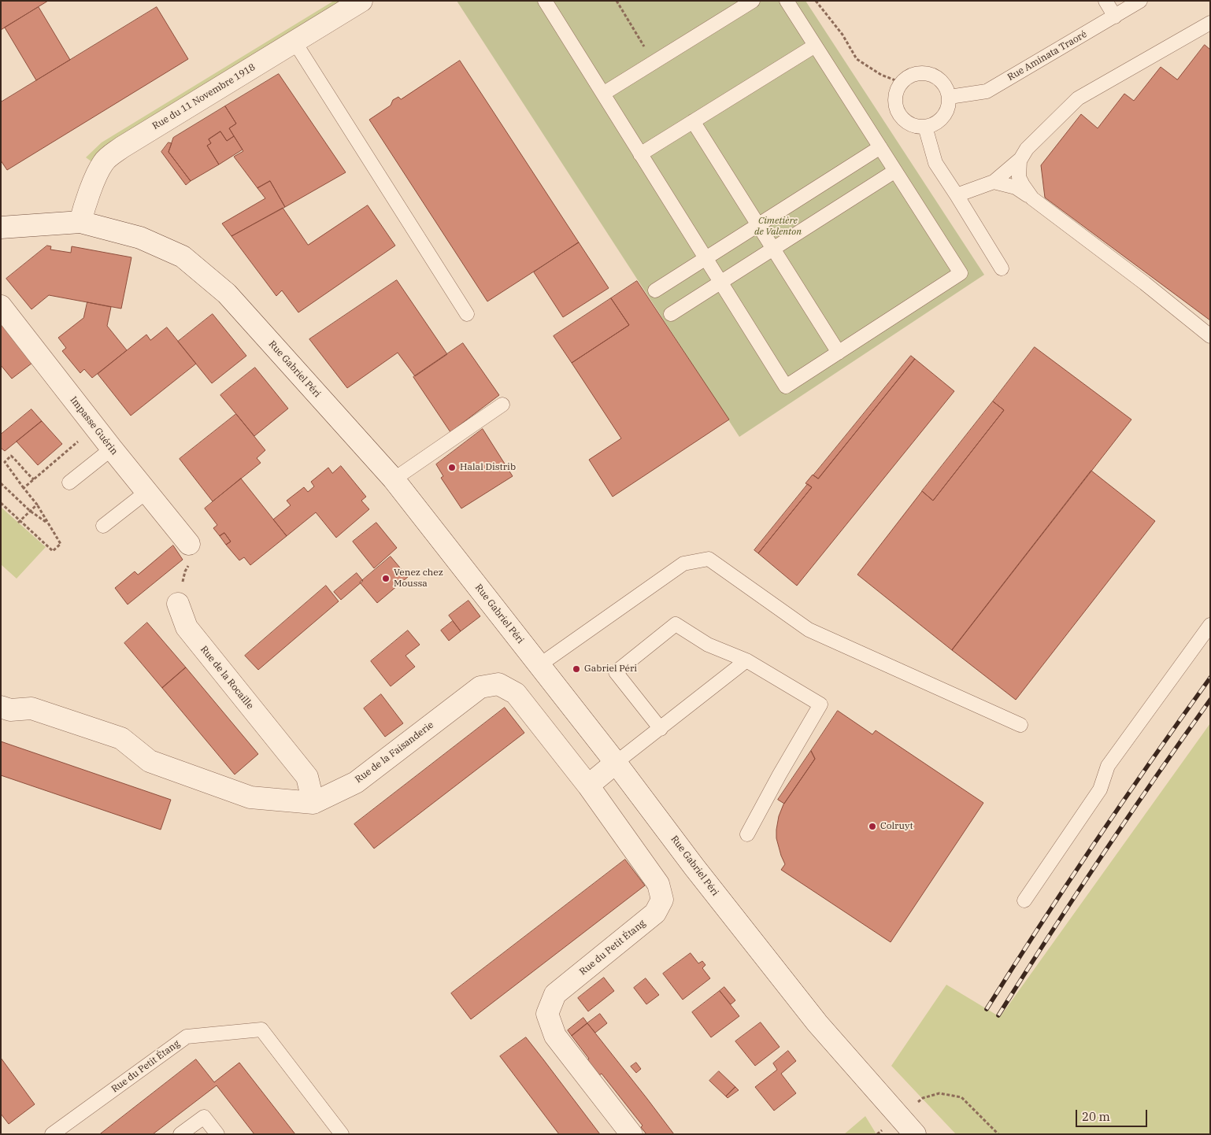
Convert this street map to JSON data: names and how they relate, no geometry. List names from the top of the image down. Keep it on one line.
{"streets":{"street":["Rue du 11 Novembre 1918","Rue Gabriel Péri","Impasse Guérin","Rue de la Rocaille","Rue de la Faisanderie","Rue du Petit Étang"],"lane":["Rue Aminata Traoré"]},"crossings":[["Rue du 11 Novembre 1918","Rue Gabriel Péri"],["Rue de la Rocaille","Rue de la Faisanderie"],["Rue de la Faisanderie","Rue du Petit Étang"]],"parks":["Cimetière de Valenton"],"places":["Halal Distrib","Venez chez Moussa","Gabriel Péri","Colruyt"],"scale_bar":"20 m"}
